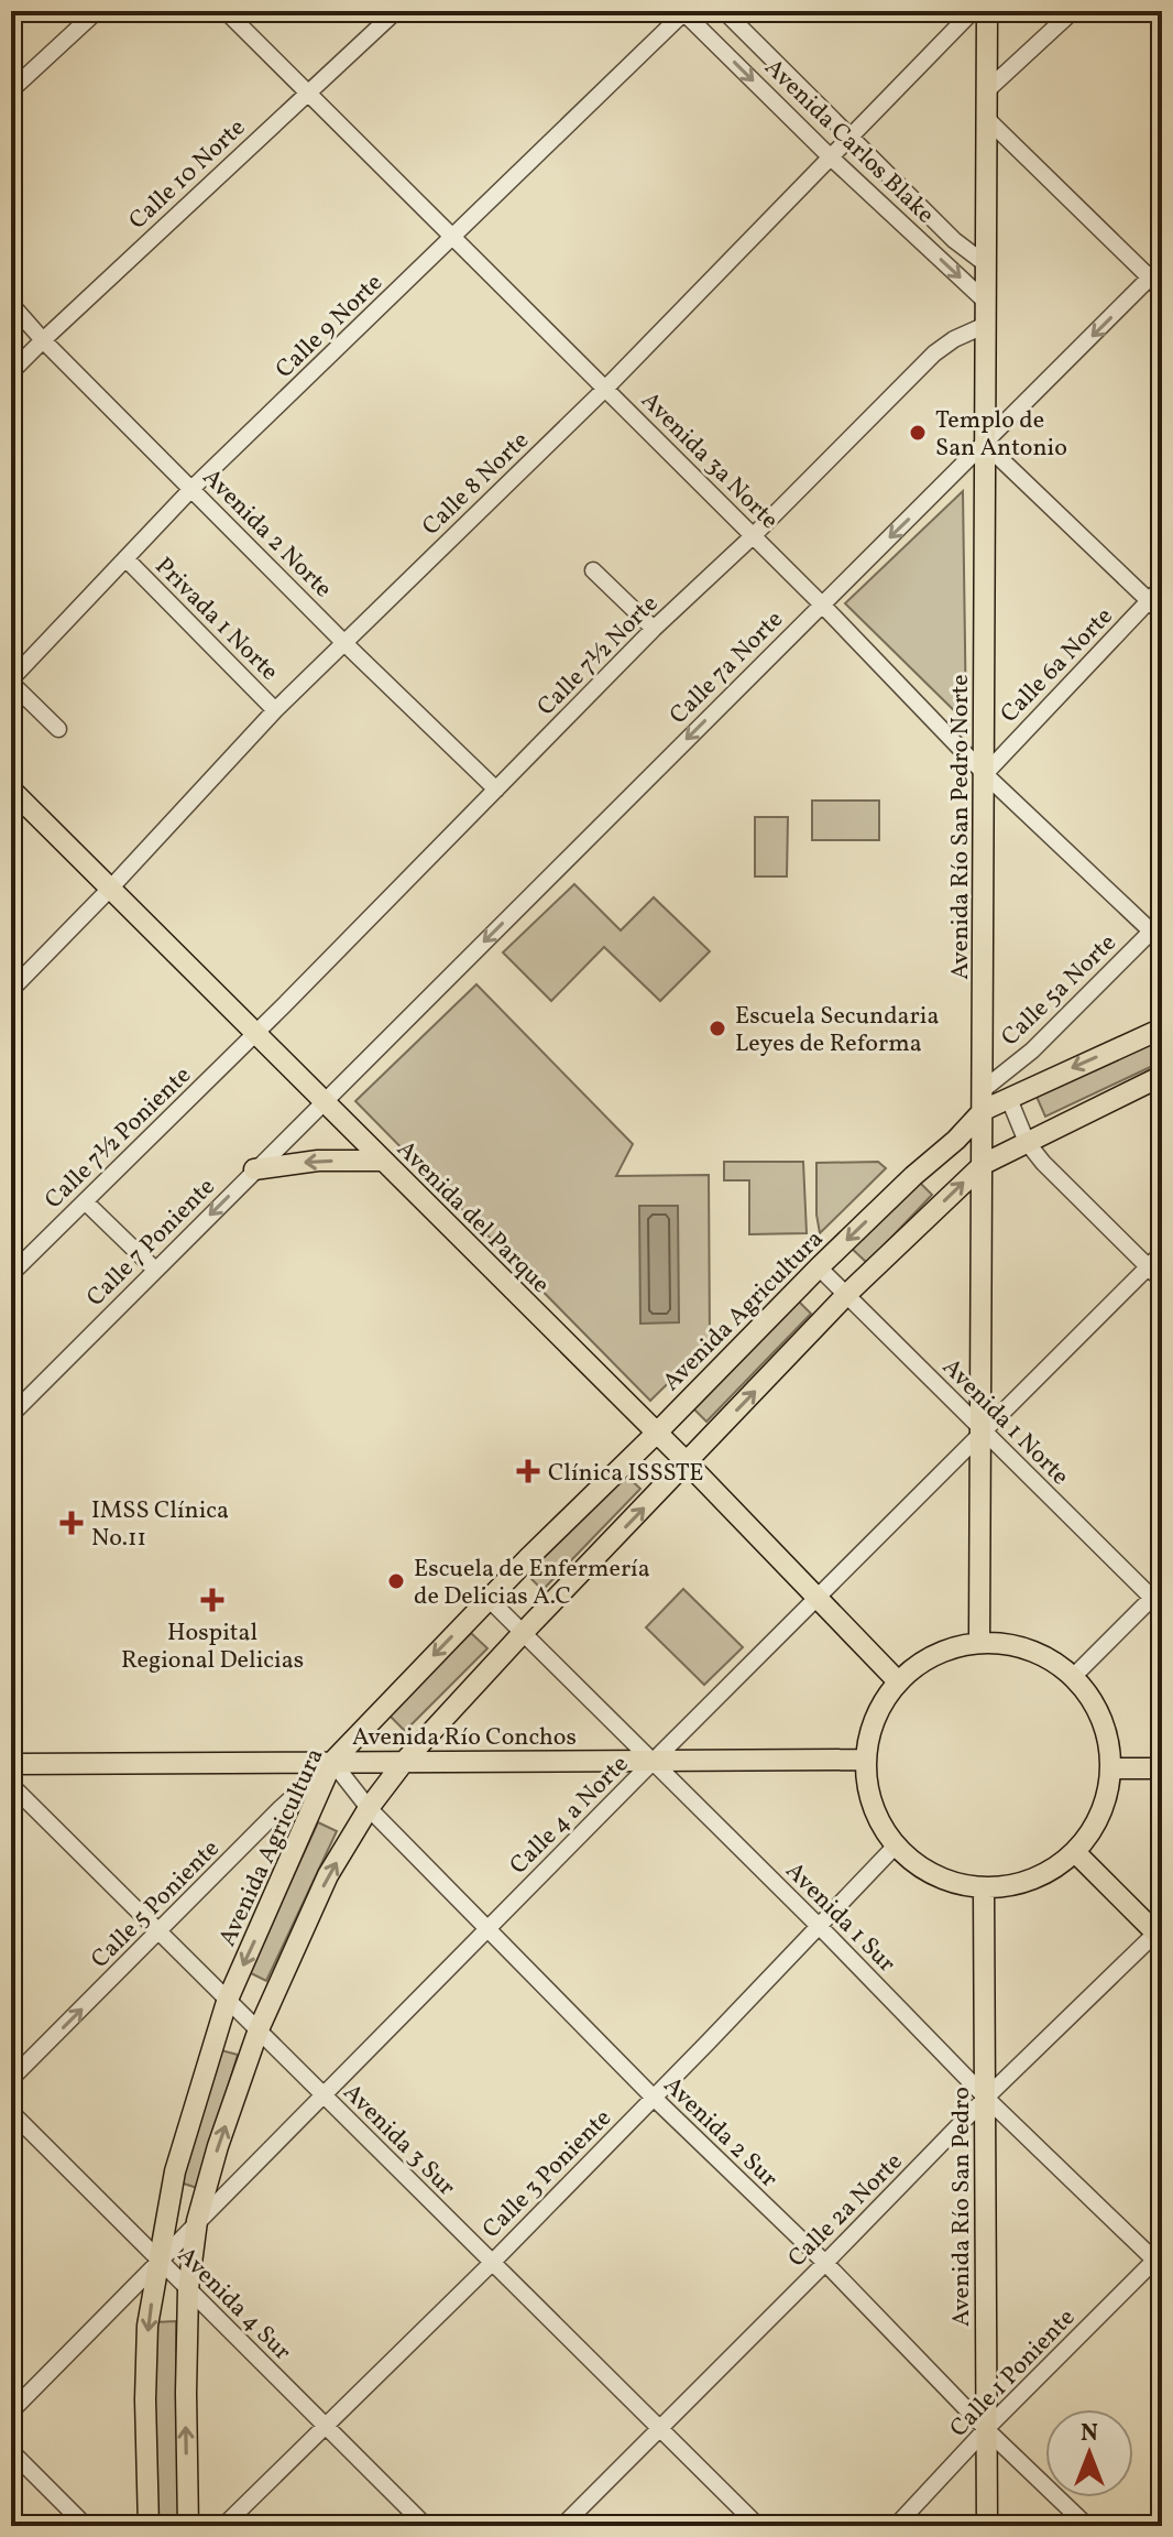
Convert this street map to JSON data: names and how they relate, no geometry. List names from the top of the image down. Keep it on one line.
{"streets":{"main road":["Avenida Río San Pedro Norte","Avenida del Parque","Avenida Agricultura","Avenida Río Conchos","Avenida Río San Pedro"],"street":["Avenida Carlos Blake","Calle 10 Norte","Calle 9 Norte","Avenida 3a Norte","Calle 8 Norte","Avenida 2 Norte","Privada 1 Norte","Calle 7½ Norte","Calle 6a Norte","Calle 7a Norte","Calle 5a Norte","Calle 7½ Poniente","Calle 7 Poniente","Avenida 1 Norte","Calle 4 a Norte","Calle 5 Poniente","Avenida 1 Sur","Avenida 2 Sur","Avenida 3 Sur","Calle 3 Poniente","Calle 2a Norte","Avenida 4 Sur","Calle 1 Poniente"]},"crossings":[["Avenida Carlos Blake","Calle 9 Norte"],["Avenida Carlos Blake","Calle 8 Norte"],["Avenida Carlos Blake","Avenida Río San Pedro Norte"],["Calle 10 Norte","Avenida 3a Norte"],["Calle 10 Norte","Avenida 2 Norte"],["Calle 9 Norte","Avenida 3a Norte"],["Calle 9 Norte","Avenida 2 Norte"],["Calle 9 Norte","Privada 1 Norte"],["Avenida 3a Norte","Calle 8 Norte"],["Avenida 3a Norte","Calle 7½ Norte"],["Avenida 3a Norte","Calle 6a Norte"],["Avenida 3a Norte","Calle 7a Norte"],["Avenida 3a Norte","Avenida Río San Pedro Norte"],["Avenida 3a Norte","Calle 5a Norte"],["Calle 8 Norte","Avenida 2 Norte"],["Calle 8 Norte","Privada 1 Norte"],["Calle 8 Norte","Avenida del Parque"],["Avenida 2 Norte","Calle 7½ Norte"],["Calle 7½ Norte","Avenida Río San Pedro Norte"],["Calle 7½ Norte","Calle 7½ Poniente"],["Calle 7½ Norte","Avenida del Parque"],["Calle 6a Norte","Avenida Río San Pedro Norte"],["Calle 7a Norte","Avenida Río San Pedro Norte"],["Calle 7a Norte","Avenida del Parque"],["Calle 7a Norte","Calle 7 Poniente"],["Avenida Río San Pedro Norte","Calle 5a Norte"],["Avenida Río San Pedro Norte","Avenida del Parque"],["Avenida Río San Pedro Norte","Avenida Agricultura"],["Avenida Río San Pedro Norte","Avenida 1 Norte"],["Avenida Río San Pedro Norte","Avenida Río Conchos"],["Avenida Río San Pedro Norte","Calle 4 a Norte"],["Avenida Río San Pedro Norte","Calle 3 Poniente"],["Avenida Río San Pedro Norte","Avenida Río San Pedro"],["Calle 5a Norte","Avenida Agricultura"],["Calle 7½ Poniente","Avenida del Parque"],["Avenida del Parque","Calle 7 Poniente"],["Avenida del Parque","Avenida Agricultura"],["Avenida del Parque","Avenida Río Conchos"],["Avenida del Parque","Calle 4 a Norte"],["Avenida del Parque","Calle 3 Poniente"],["Avenida del Parque","Avenida Río San Pedro"],["Avenida Agricultura","Avenida 1 Norte"],["Avenida Agricultura","Avenida Río Conchos"],["Avenida Agricultura","Calle 4 a Norte"],["Avenida Agricultura","Calle 5 Poniente"],["Avenida Agricultura","Avenida 1 Sur"],["Avenida Agricultura","Avenida 2 Sur"],["Avenida Agricultura","Avenida 3 Sur"],["Avenida Agricultura","Avenida 4 Sur"],["Avenida 1 Norte","Calle 4 a Norte"],["Avenida Río Conchos","Calle 4 a Norte"],["Avenida Río Conchos","Calle 5 Poniente"],["Avenida Río Conchos","Avenida 1 Sur"],["Avenida Río Conchos","Avenida 2 Sur"],["Avenida Río Conchos","Calle 3 Poniente"],["Avenida Río Conchos","Avenida Río San Pedro"],["Calle 4 a Norte","Avenida 1 Sur"],["Calle 4 a Norte","Avenida 2 Sur"],["Calle 4 a Norte","Avenida 3 Sur"],["Calle 4 a Norte","Avenida 4 Sur"],["Calle 5 Poniente","Avenida 2 Sur"],["Calle 5 Poniente","Avenida 3 Sur"],["Avenida 1 Sur","Calle 3 Poniente"],["Avenida 1 Sur","Avenida Río San Pedro"],["Avenida 1 Sur","Calle 2a Norte"],["Avenida 1 Sur","Calle 1 Poniente"],["Avenida 2 Sur","Calle 3 Poniente"],["Avenida 2 Sur","Avenida Río San Pedro"],["Avenida 2 Sur","Calle 2a Norte"],["Avenida 2 Sur","Calle 1 Poniente"],["Avenida 3 Sur","Calle 3 Poniente"],["Avenida 3 Sur","Calle 2a Norte"],["Calle 3 Poniente","Avenida Río San Pedro"],["Calle 3 Poniente","Avenida 4 Sur"],["Avenida Río San Pedro","Calle 2a Norte"],["Avenida Río San Pedro","Calle 1 Poniente"]],"one_way":["Calle 7a Norte","Calle 5 Poniente"],"places":{"other":["Templo de San Antonio","Escuela Secundaria Leyes de Reforma","Escuela de Enfermería de Delicias A.C"],"health":["Clínica ISSSTE","IMSS Clínica No.11","Hospital Regional Delicias"]},"north":"top"}
